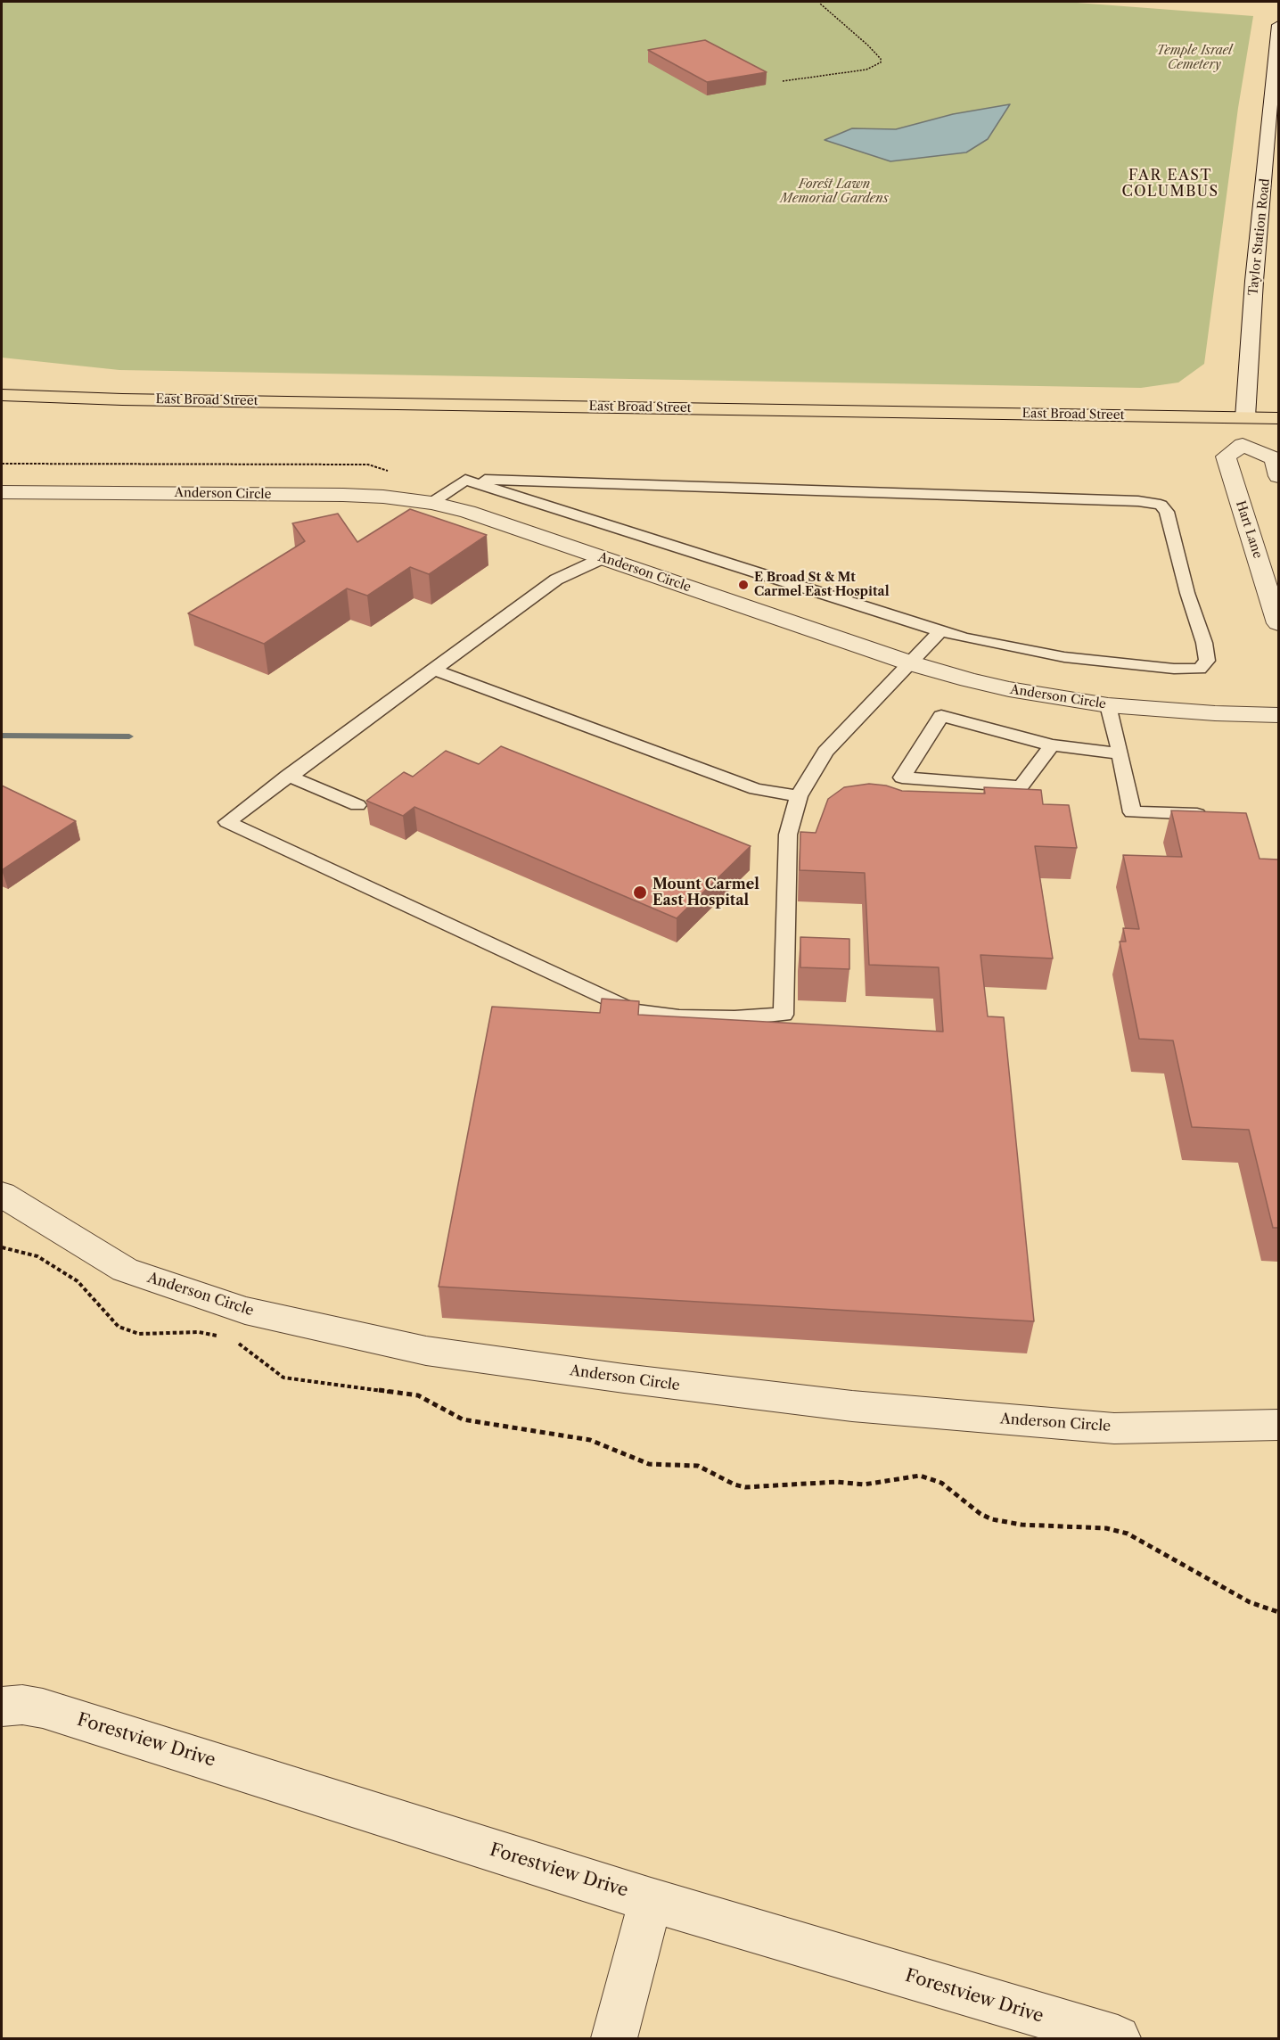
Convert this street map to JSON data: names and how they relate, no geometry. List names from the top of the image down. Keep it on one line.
{"streets":{"highway":["East Broad Street"],"street":["Taylor Station Road","Anderson Circle","Hart Lane","Forestview Drive"]},"crossings":[["Taylor Station Road","East Broad Street"]],"districts":["FAR EAST COLUMBUS"],"parks":["Temple Israel Cemetery","Forest Lawn Memorial Gardens"],"places":["E Broad St & Mt Carmel East Hospital","Mount Carmel East Hospital"]}
